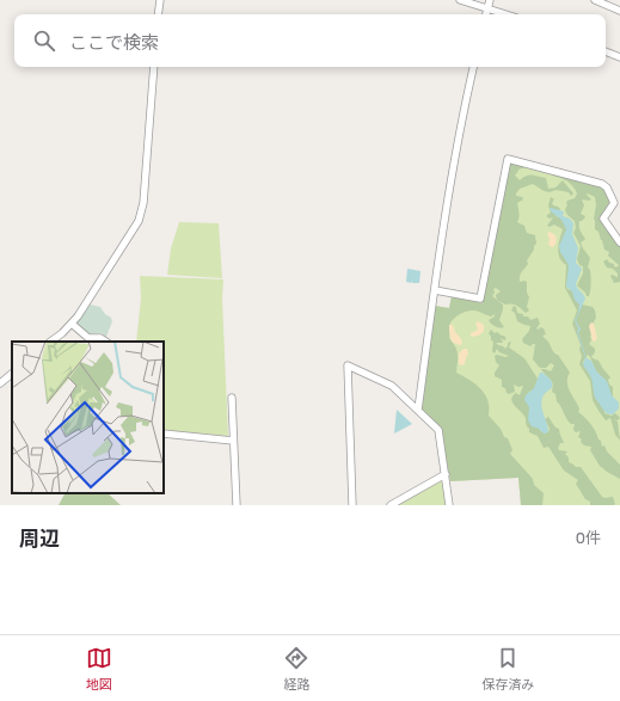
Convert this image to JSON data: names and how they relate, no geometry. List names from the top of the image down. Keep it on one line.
{"page":{"search":"ここで検索","heading":["周辺","0件"],"nav":["地図","経路","保存済み"]}}
